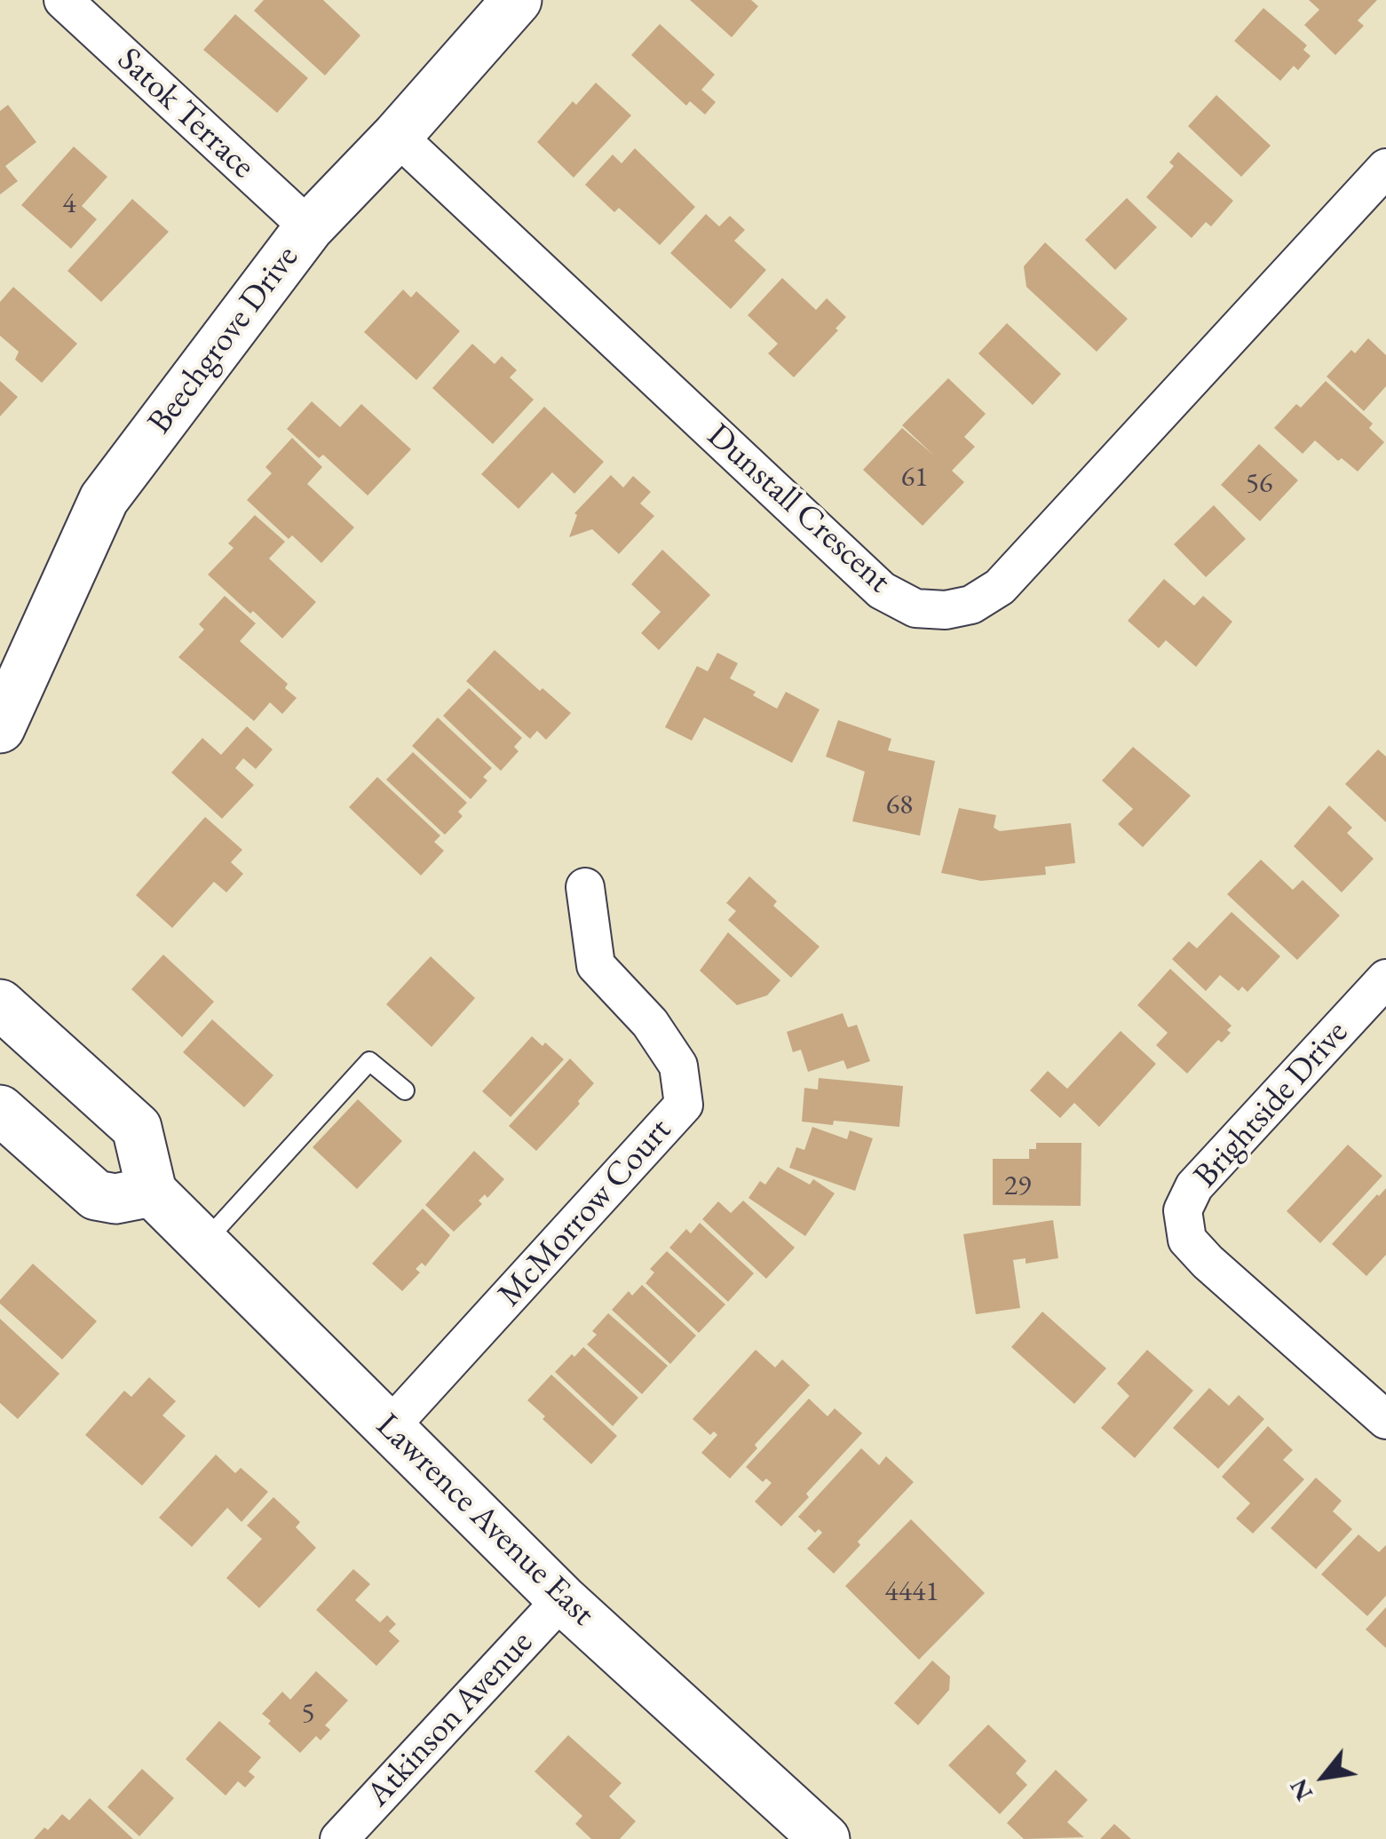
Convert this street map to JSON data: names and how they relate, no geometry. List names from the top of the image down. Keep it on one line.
{"streets":{"main road":["Beechgrove Drive","Lawrence Avenue East"],"street":["Satok Terrace","Dunstall Crescent","Brightside Drive","McMorrow Court","Atkinson Avenue"]},"crossings":[["Satok Terrace","Beechgrove Drive"],["Beechgrove Drive","Dunstall Crescent"],["McMorrow Court","Lawrence Avenue East"],["Lawrence Avenue East","Atkinson Avenue"]],"house_numbers":["4","61","56","68","29","4441","5"],"north":"bottom left"}
